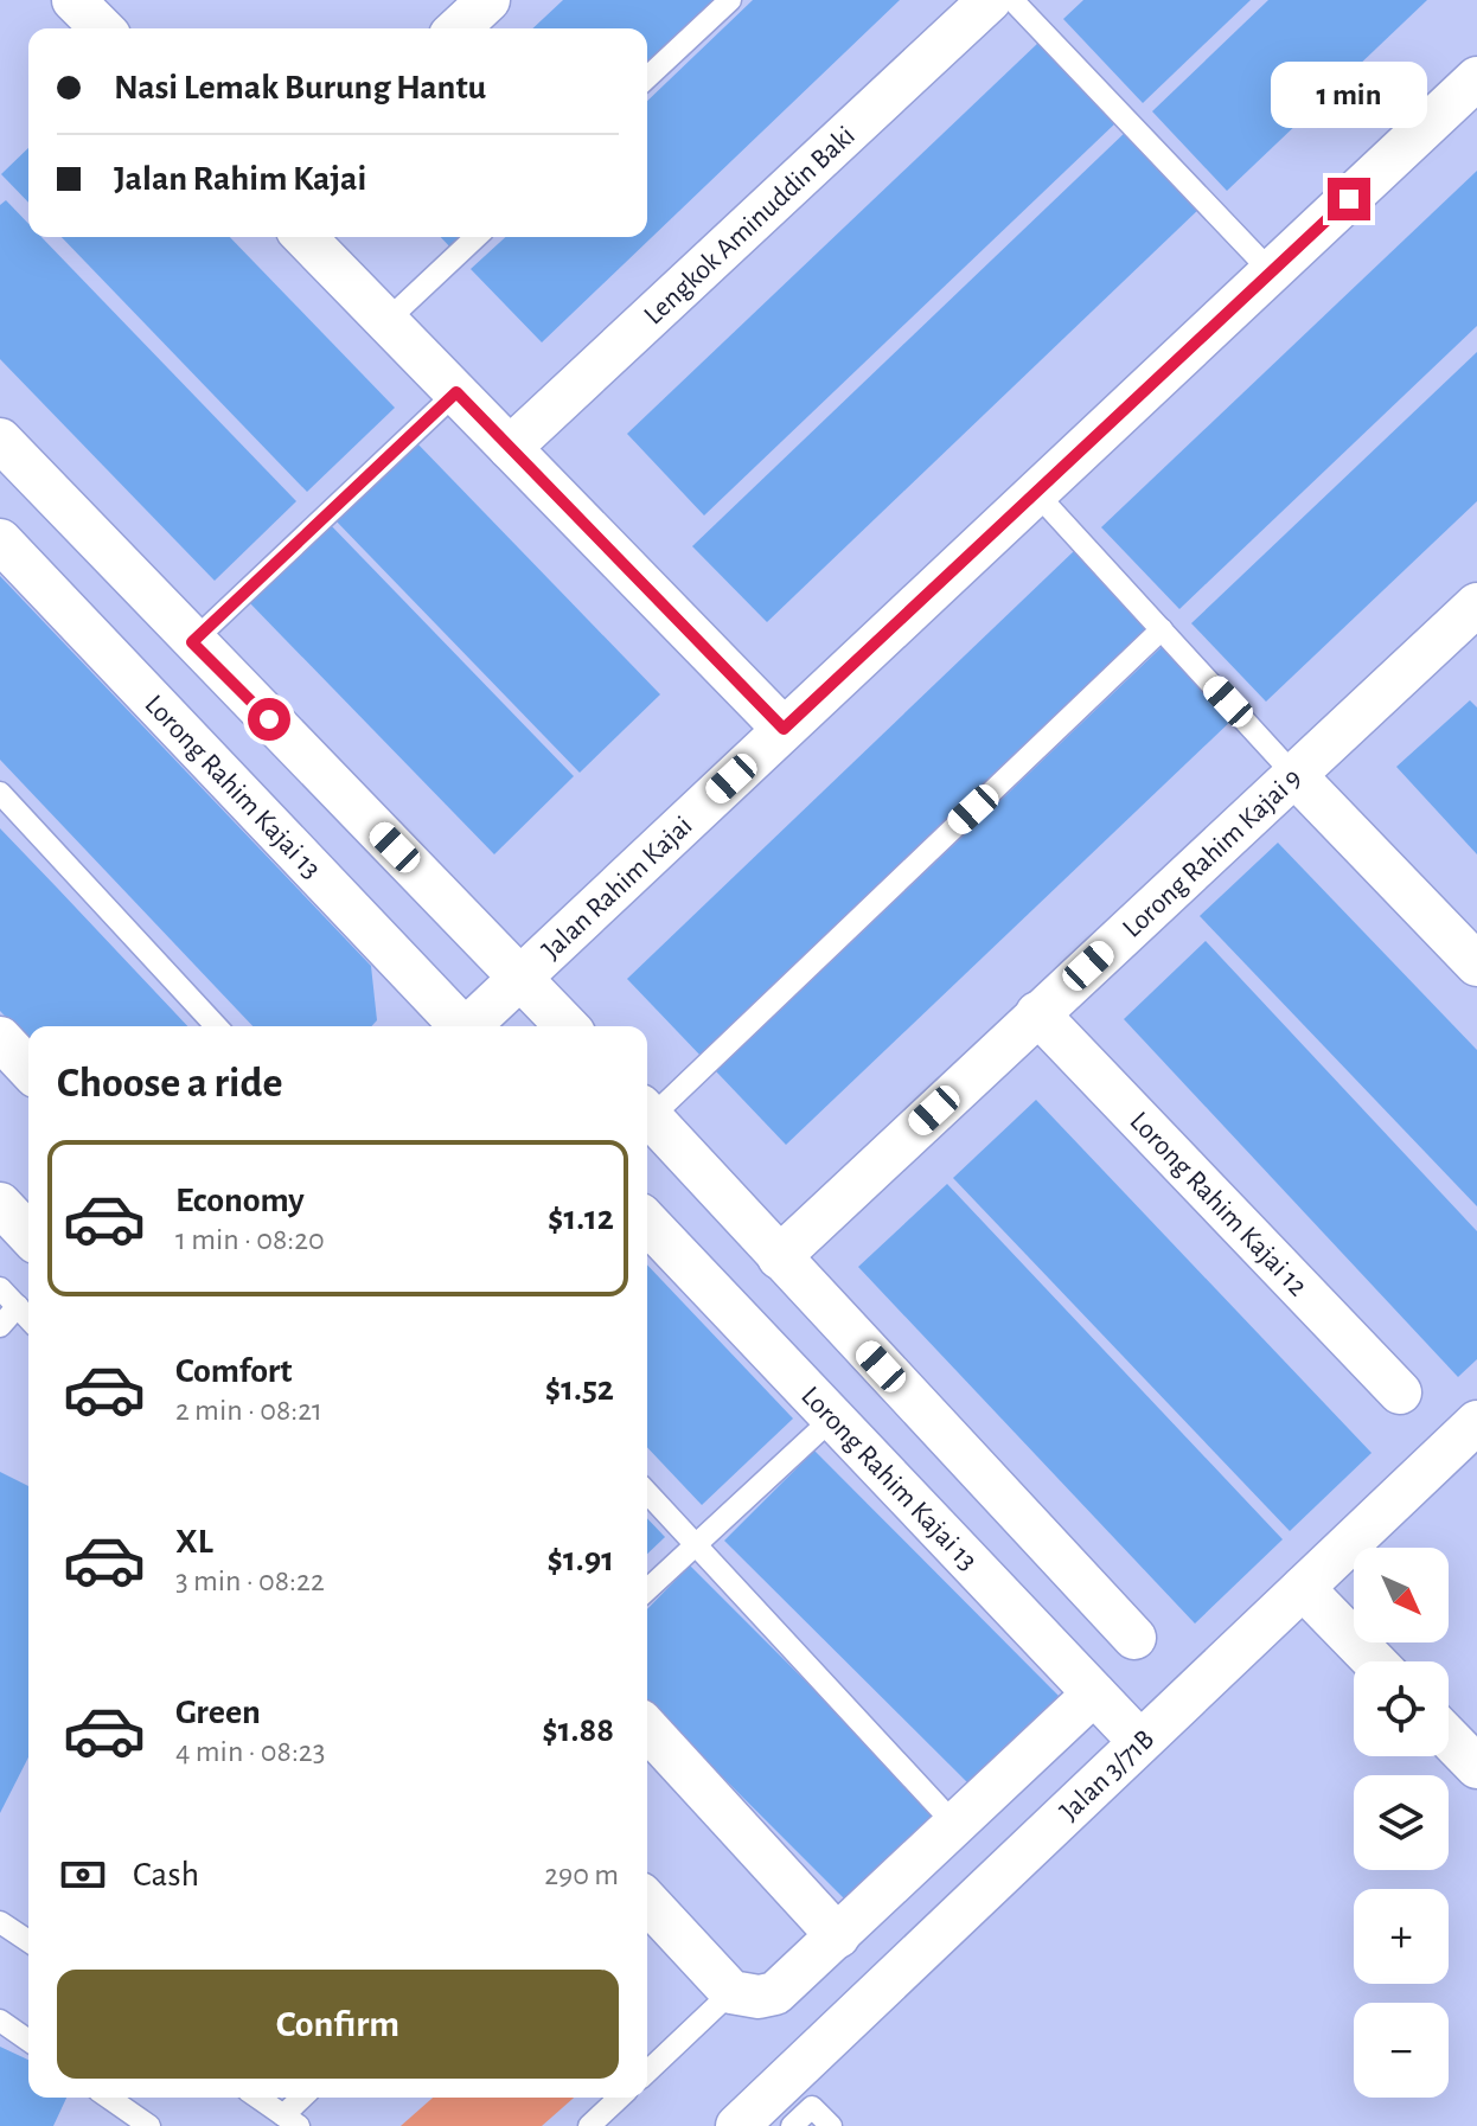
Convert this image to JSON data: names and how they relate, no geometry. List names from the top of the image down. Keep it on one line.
{"streets":{"street":["Lengkok Aminuddin Baki","Lorong Rahim Kajai 13","Lorong Rahim Kajai 9","Jalan Rahim Kajai","Lorong Rahim Kajai 12","Jalan 3/71B"]},"crossings":[["Lorong Rahim Kajai 13","Jalan 3/71B"],["Lorong Rahim Kajai 9","Lorong Rahim Kajai 12"]],"north":"bottom right","page":{"banner":["Nasi Lemak Burung Hantu","Jalan Rahim Kajai"],"bubble":"1 min","heading":"Choose a ride","list":[{"name":"Economy","note":"1 min · 08:20","value":"$1.12"},{"name":"Comfort","note":"2 min · 08:21","value":"$1.52"},{"name":"XL","note":"3 min · 08:22","value":"$1.91"},{"name":"Green","note":"4 min · 08:23","value":"$1.88"}],"map_buttons":["+","−"],"pay":["Cash","290 m"],"buttons":"Confirm"}}
